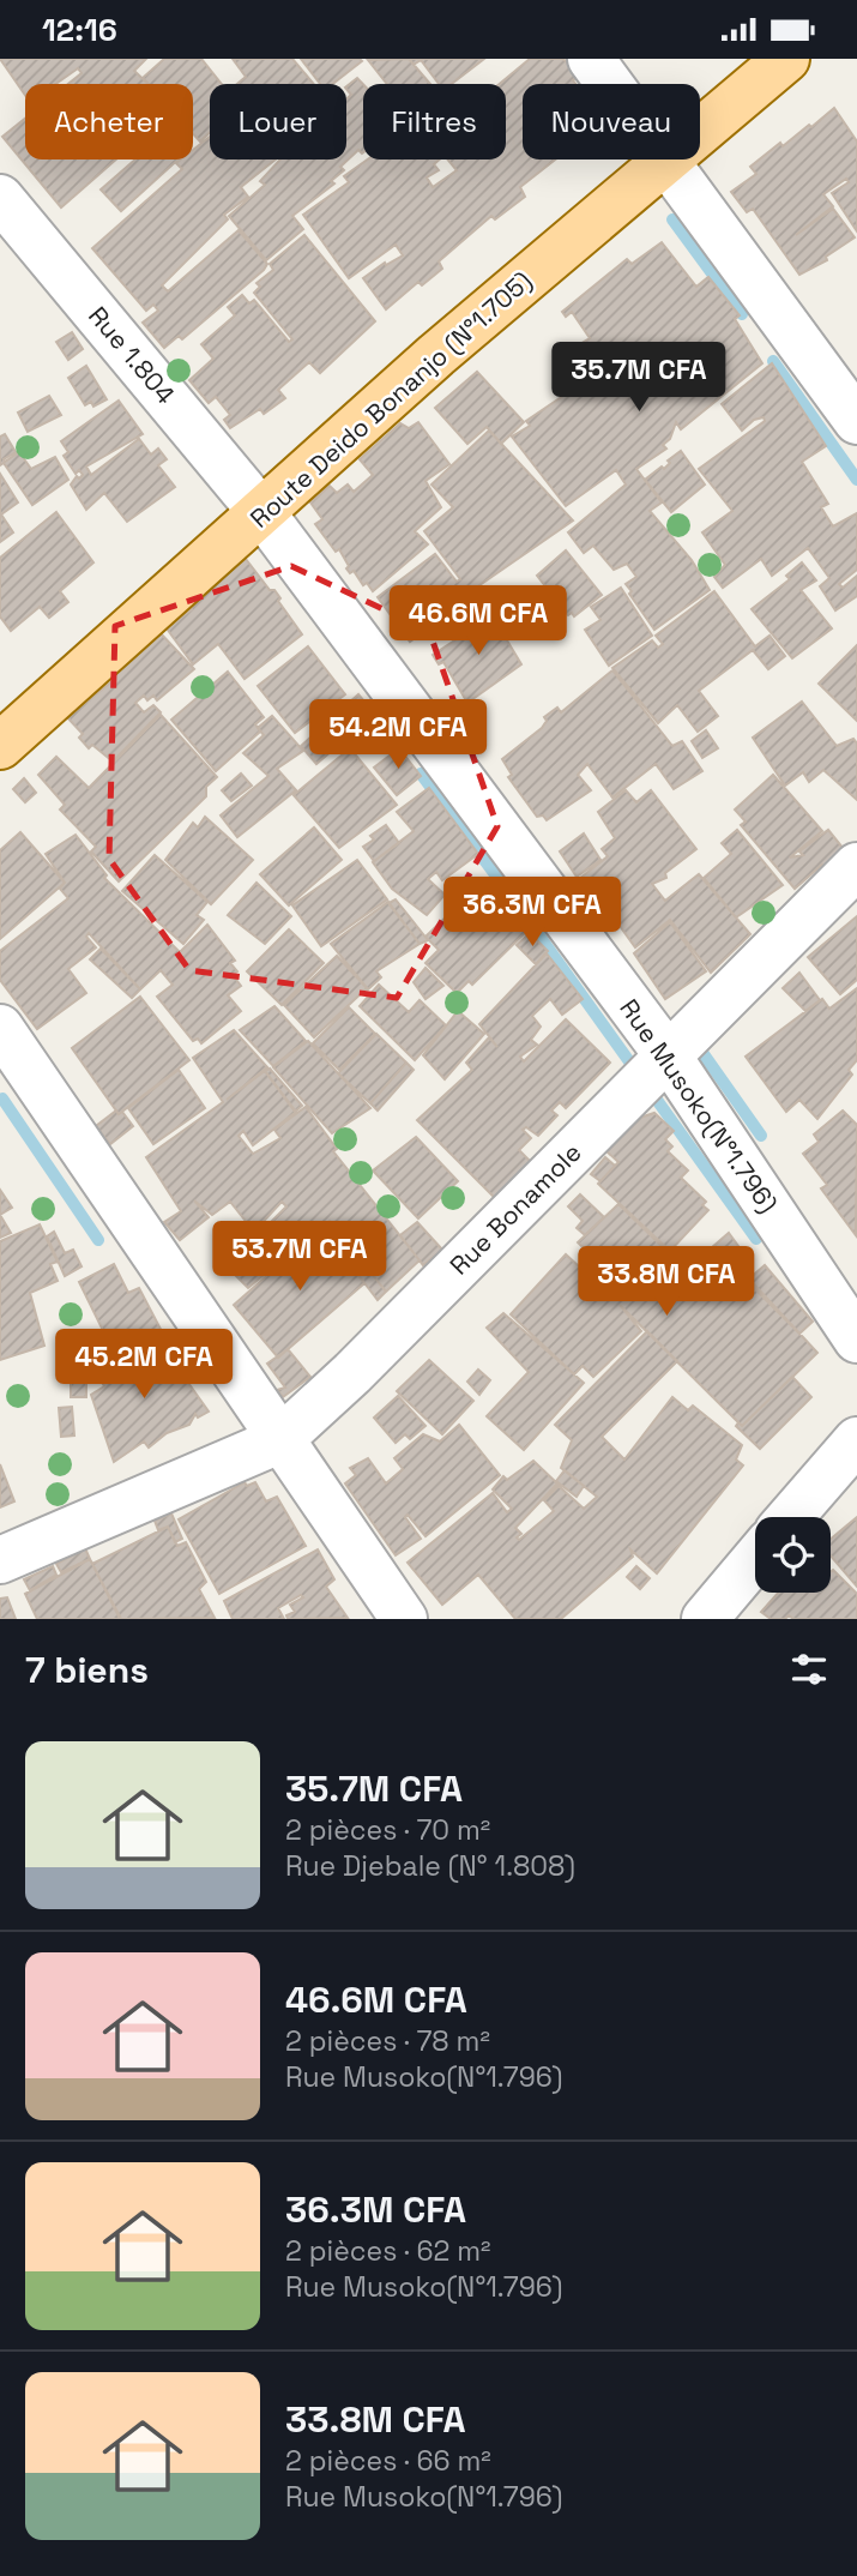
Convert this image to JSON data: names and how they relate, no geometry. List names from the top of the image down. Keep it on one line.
{"streets":{"main road":["Route Deido Bonanjo (N°1.705)"],"street":["Rue 1.804","Rue Musoko(N°1.796)","Rue Bonamole"]},"crossings":[["Rue 1.804","Route Deido Bonanjo (N°1.705)"],["Rue 1.804","Rue Musoko(N°1.796)"],["Route Deido Bonanjo (N°1.705)","Rue Musoko(N°1.796)"],["Rue Musoko(N°1.796)","Rue Bonamole"]],"page":{"status":"12:16","chip":["Acheter","Louer","Filtres","Nouveau"],"price":["35.7M CFA","46.6M CFA","54.2M CFA","36.3M CFA","53.7M CFA","33.8M CFA","45.2M CFA"],"heading":"7 biens","list":[{"name":"35.7M CFA","note":"2 pièces · 70 m² · Rue Djebale (N° 1.808)"},{"name":"46.6M CFA","note":"2 pièces · 78 m² · Rue Musoko(N°1.796)"},{"name":"36.3M CFA","note":"2 pièces · 62 m² · Rue Musoko(N°1.796)"},{"name":"33.8M CFA","note":"2 pièces · 66 m² · Rue Musoko(N°1.796)"}]}}
